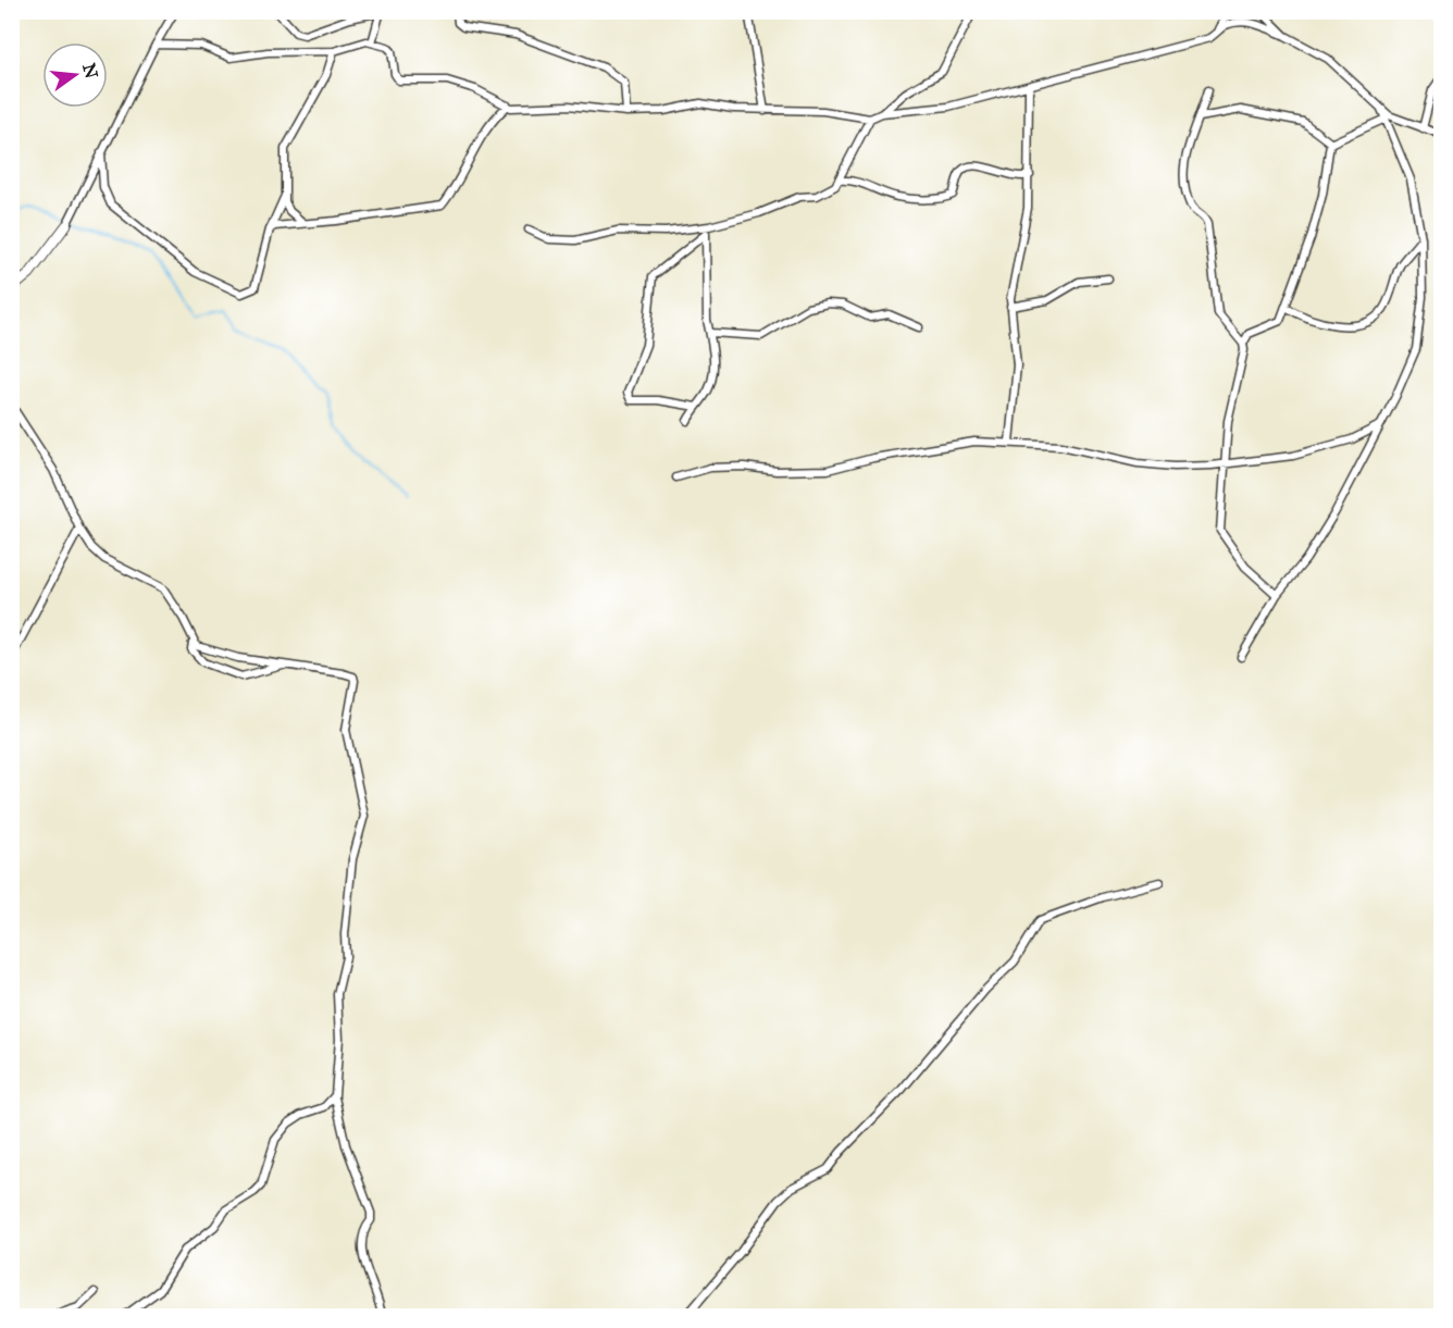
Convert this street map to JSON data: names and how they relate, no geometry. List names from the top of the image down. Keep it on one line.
{"north":"right"}
